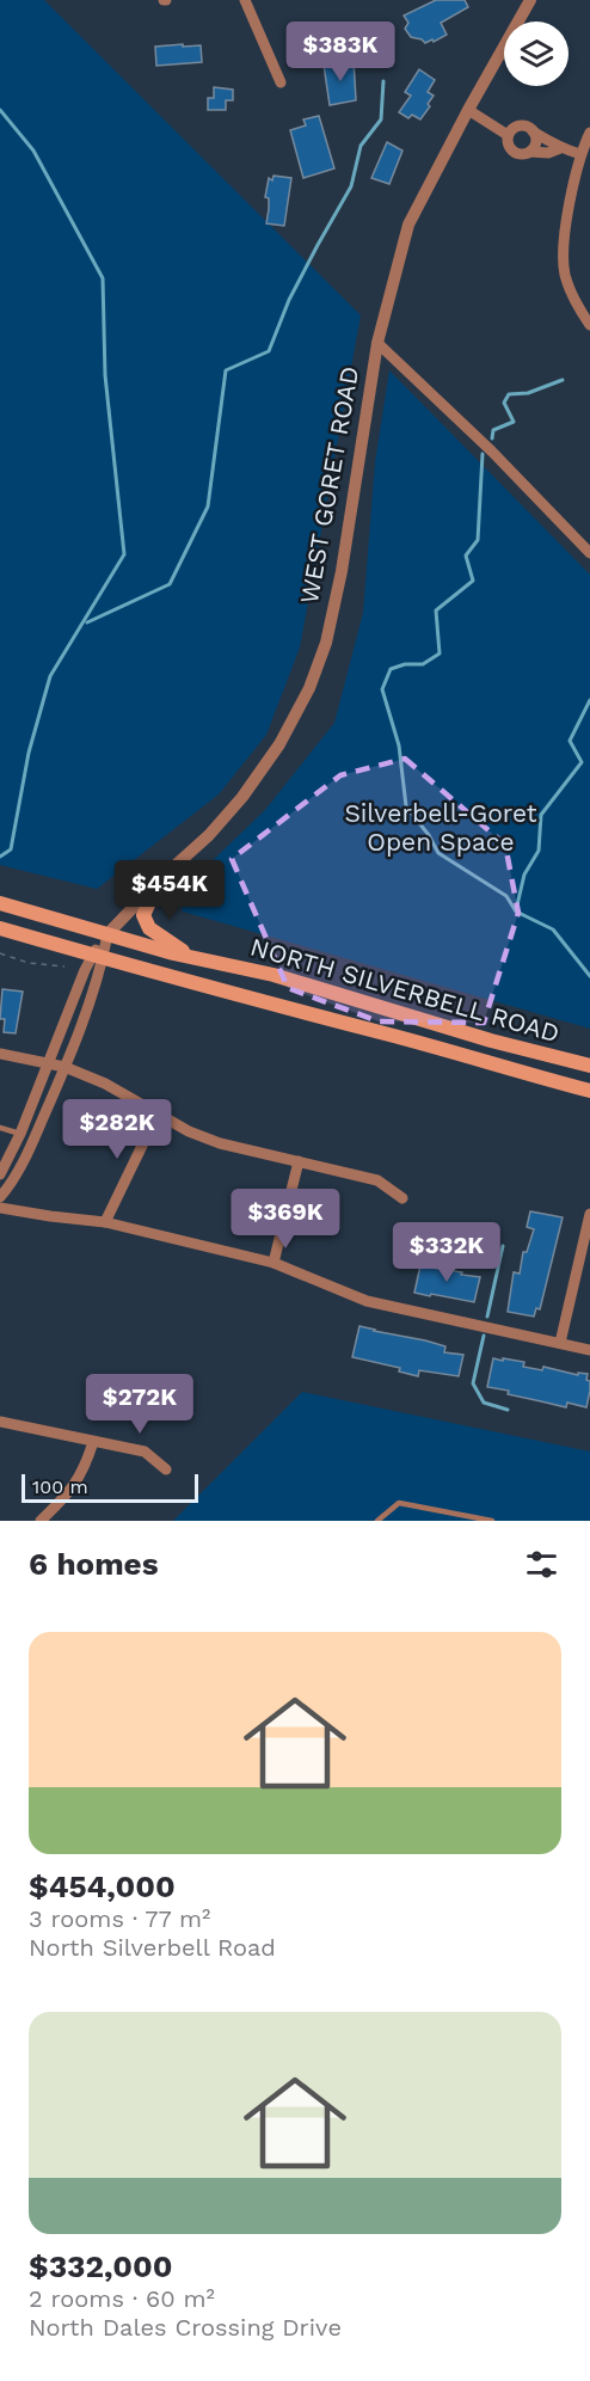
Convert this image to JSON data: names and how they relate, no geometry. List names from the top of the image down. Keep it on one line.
{"streets":{"main road":["NORTH SILVERBELL ROAD"],"street":["WEST GORET ROAD"]},"crossings":[["WEST GORET ROAD","NORTH SILVERBELL ROAD"]],"parks":["Silverbell-Goret Open Space"],"scale_bar":"100 m","page":{"price":["$383K","$454K","$282K","$369K","$332K","$272K"],"scale":"100 m","heading":"6 homes","list":[{"name":"$454,000","note":"3 rooms · 77 m² · North Silverbell Road"},{"name":"$332,000","note":"2 rooms · 60 m² · North Dales Crossing Drive"}]}}
